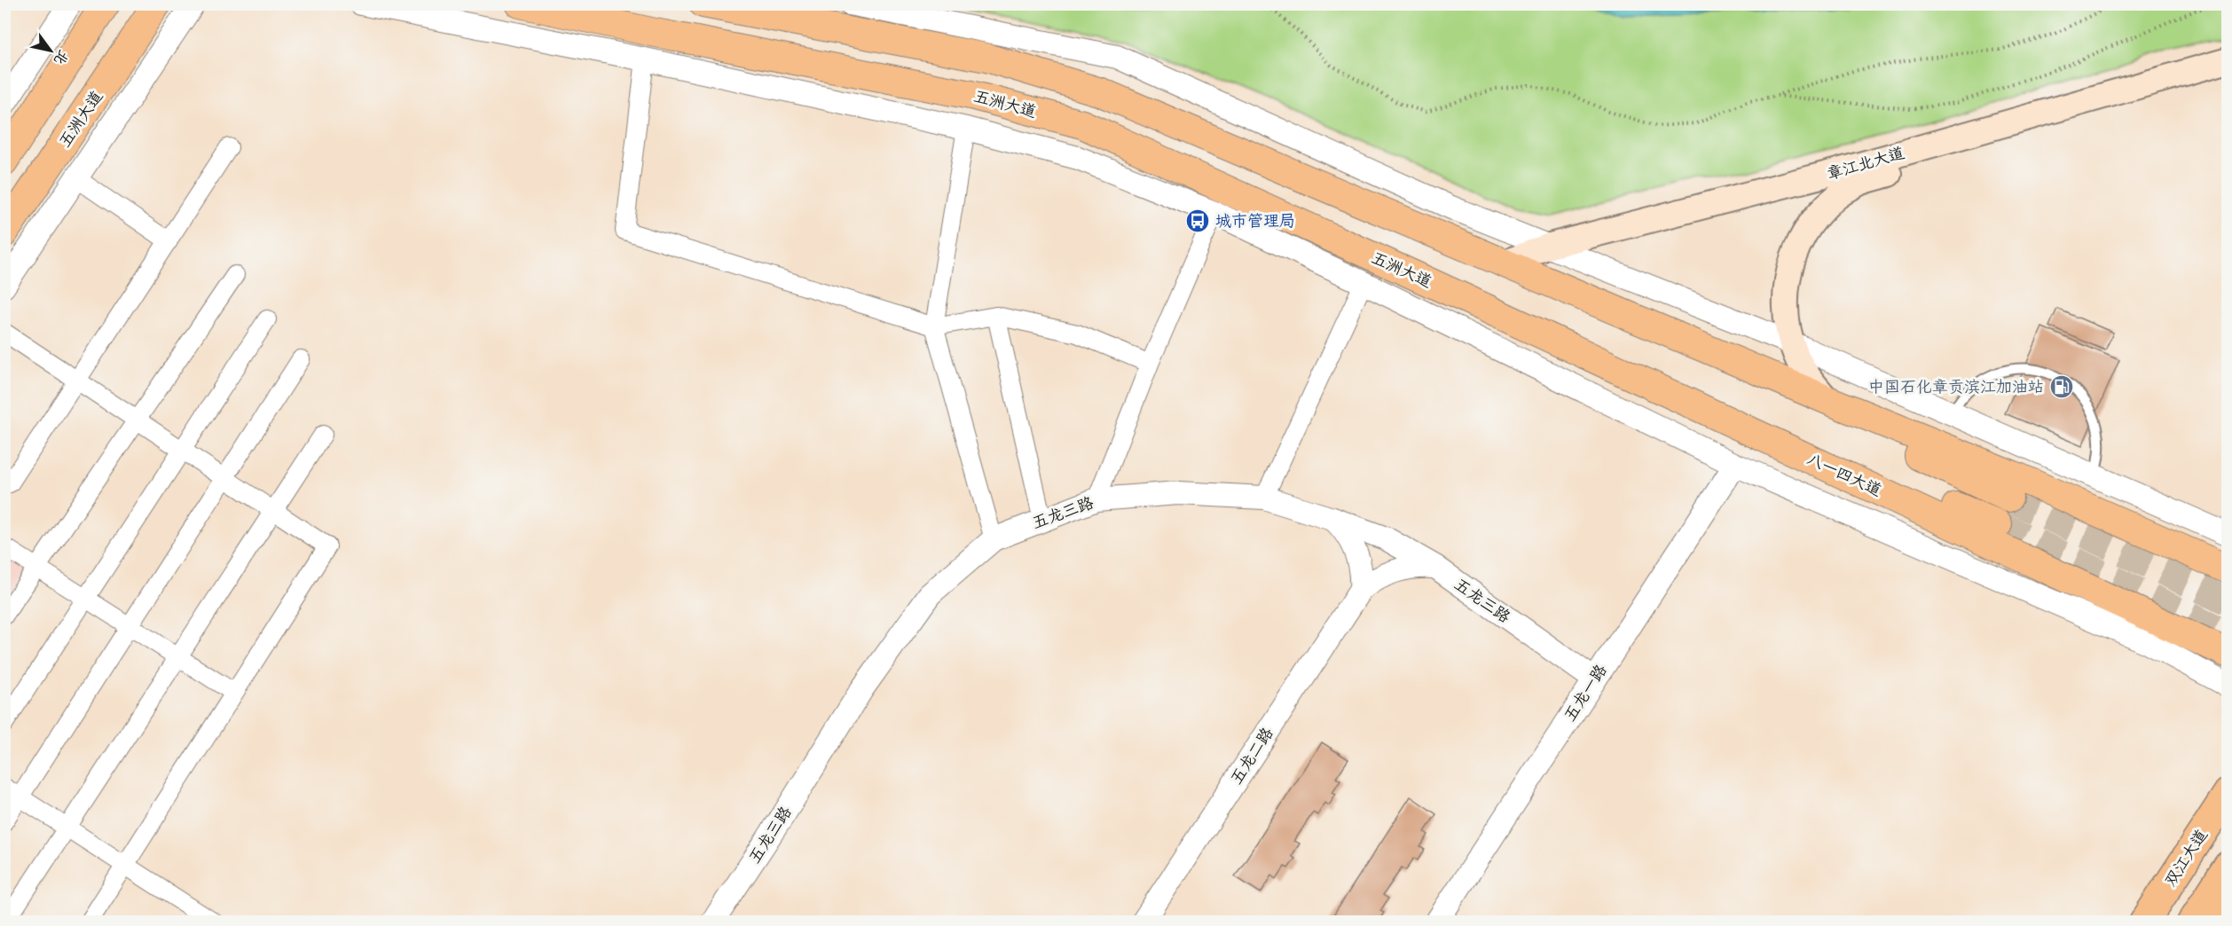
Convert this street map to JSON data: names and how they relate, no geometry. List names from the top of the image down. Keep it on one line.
{"streets":{"highway":["双江大道"],"main road":["五洲大道","章江北大道","八一四大道"],"street":["五龙三路","五龙一路","五龙二路"]},"crossings":[["五洲大道","八一四大道"],["五龙三路","五龙一路"]],"places":{"bus stop":["城市管理局"],"fuel station":["中国石化章贡滨江加油站"]},"north":"bottom right"}
